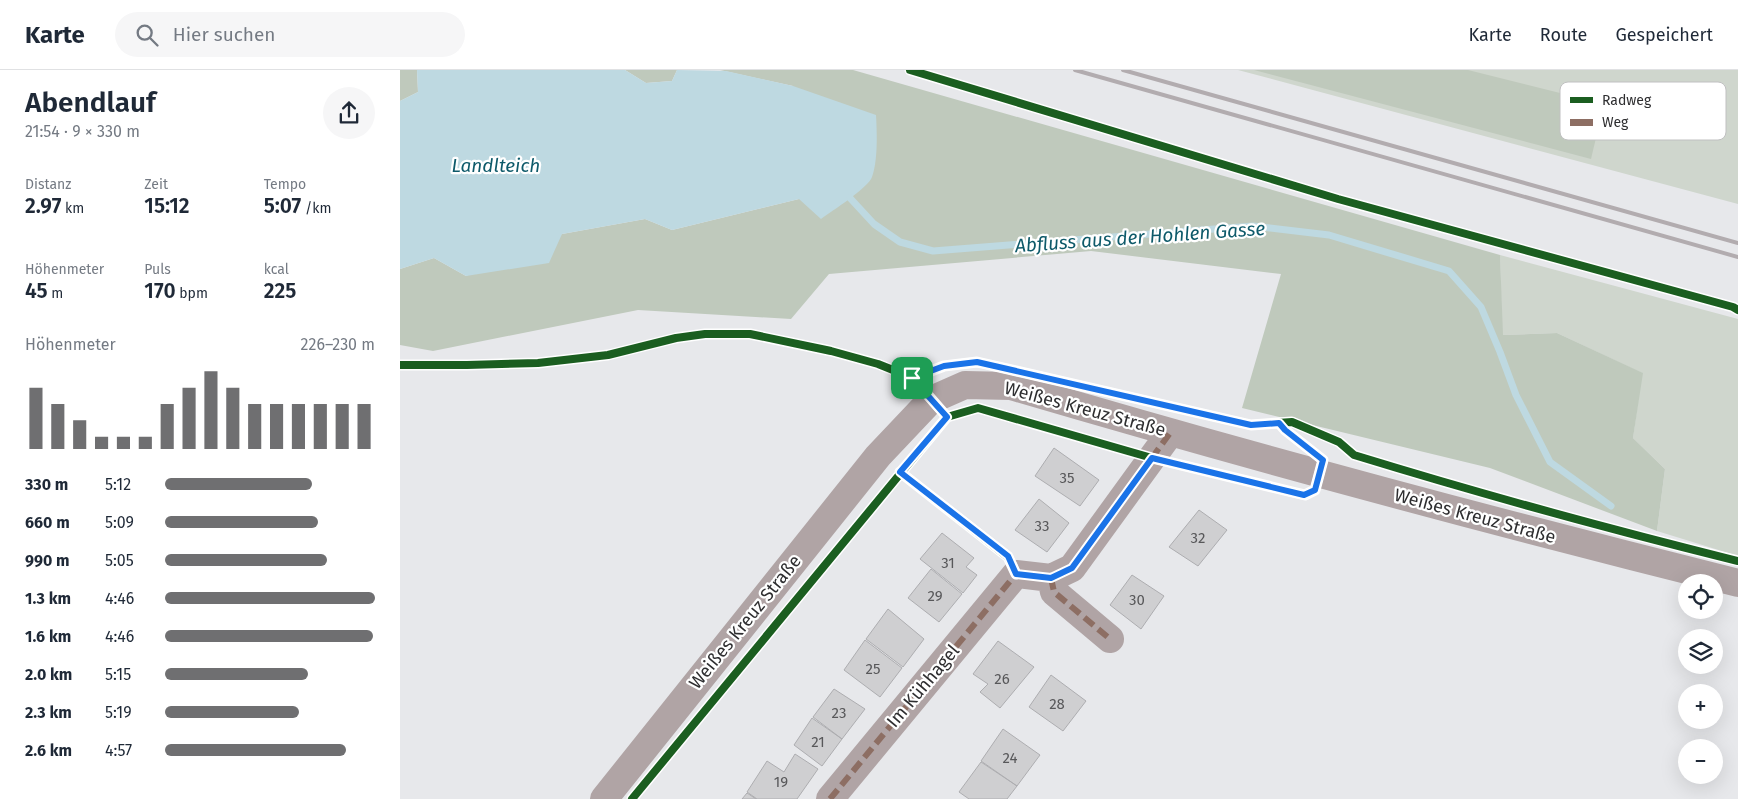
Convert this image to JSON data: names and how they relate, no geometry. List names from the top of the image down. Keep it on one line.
{"streets":{"street":["Weißes Kreuz Straße","Im Kühhagel"]},"water":["Landlteich","Abfluss aus der Hohlen Gasse"],"house_numbers":["35","33","32","31","29","30","25","26","28","23","21","24","19"],"legend":["Radweg","Weg"],"page":{"header":"Karte","search":"Hier suchen","nav":["Karte","Route","Gespeichert"],"heading":["Abendlauf","21:54 · 9 × 330 m"],"stats":[["Distanz","2.97 km"],["Zeit","15:12"],["Tempo","5:07 /km"],["Höhenmeter","45 m"],["Puls","170 bpm"],["kcal","225"]],"chart":["Höhenmeter","226–230 m"],"list":[{"name":"330 m","note":"5:12"},{"name":"660 m","note":"5:09"},{"name":"990 m","note":"5:05"},{"name":"1.3 km","note":"4:46"},{"name":"1.6 km","note":"4:46"},{"name":"2.0 km","note":"5:15"},{"name":"2.3 km","note":"5:19"},{"name":"2.6 km","note":"4:57"}],"map_buttons":["+","−"]}}
